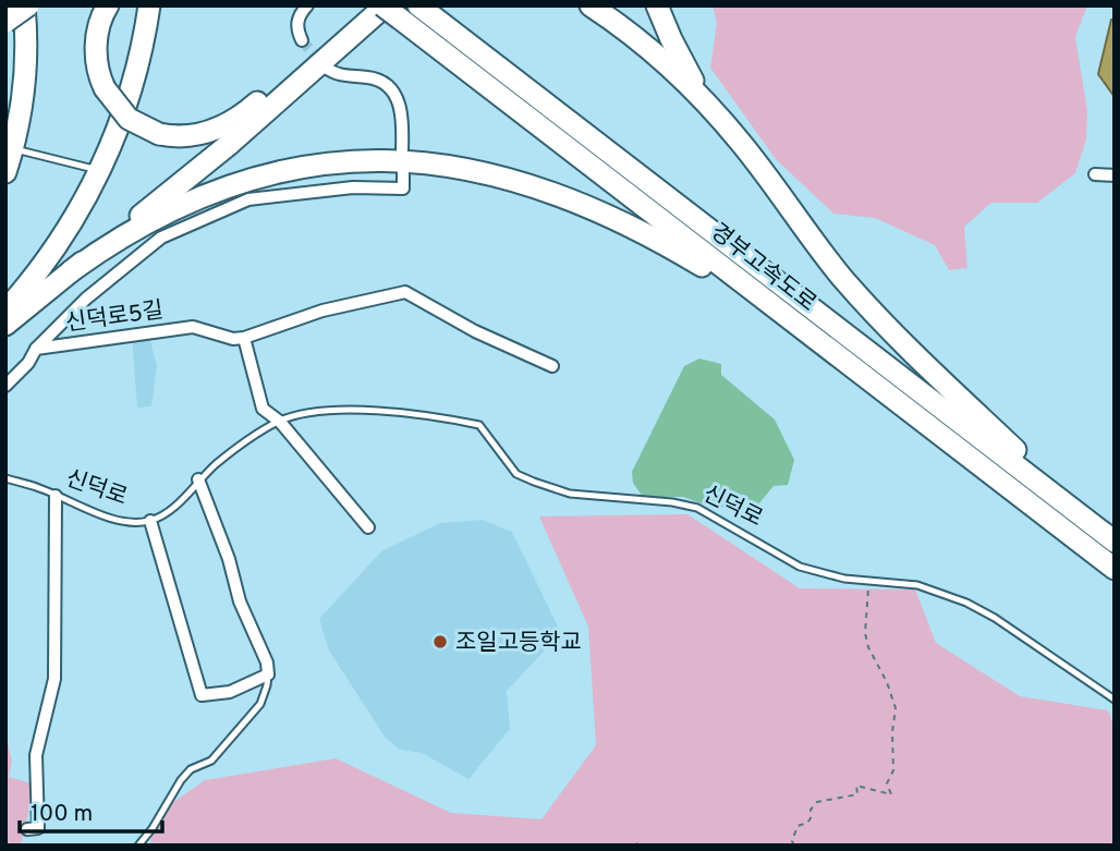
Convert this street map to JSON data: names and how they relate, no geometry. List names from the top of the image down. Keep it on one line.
{"streets":{"highway":["경부고속도로"],"street":["신덕로5길"],"lane":["신덕로"]},"places":["조일고등학교"],"scale_bar":"100 m"}
